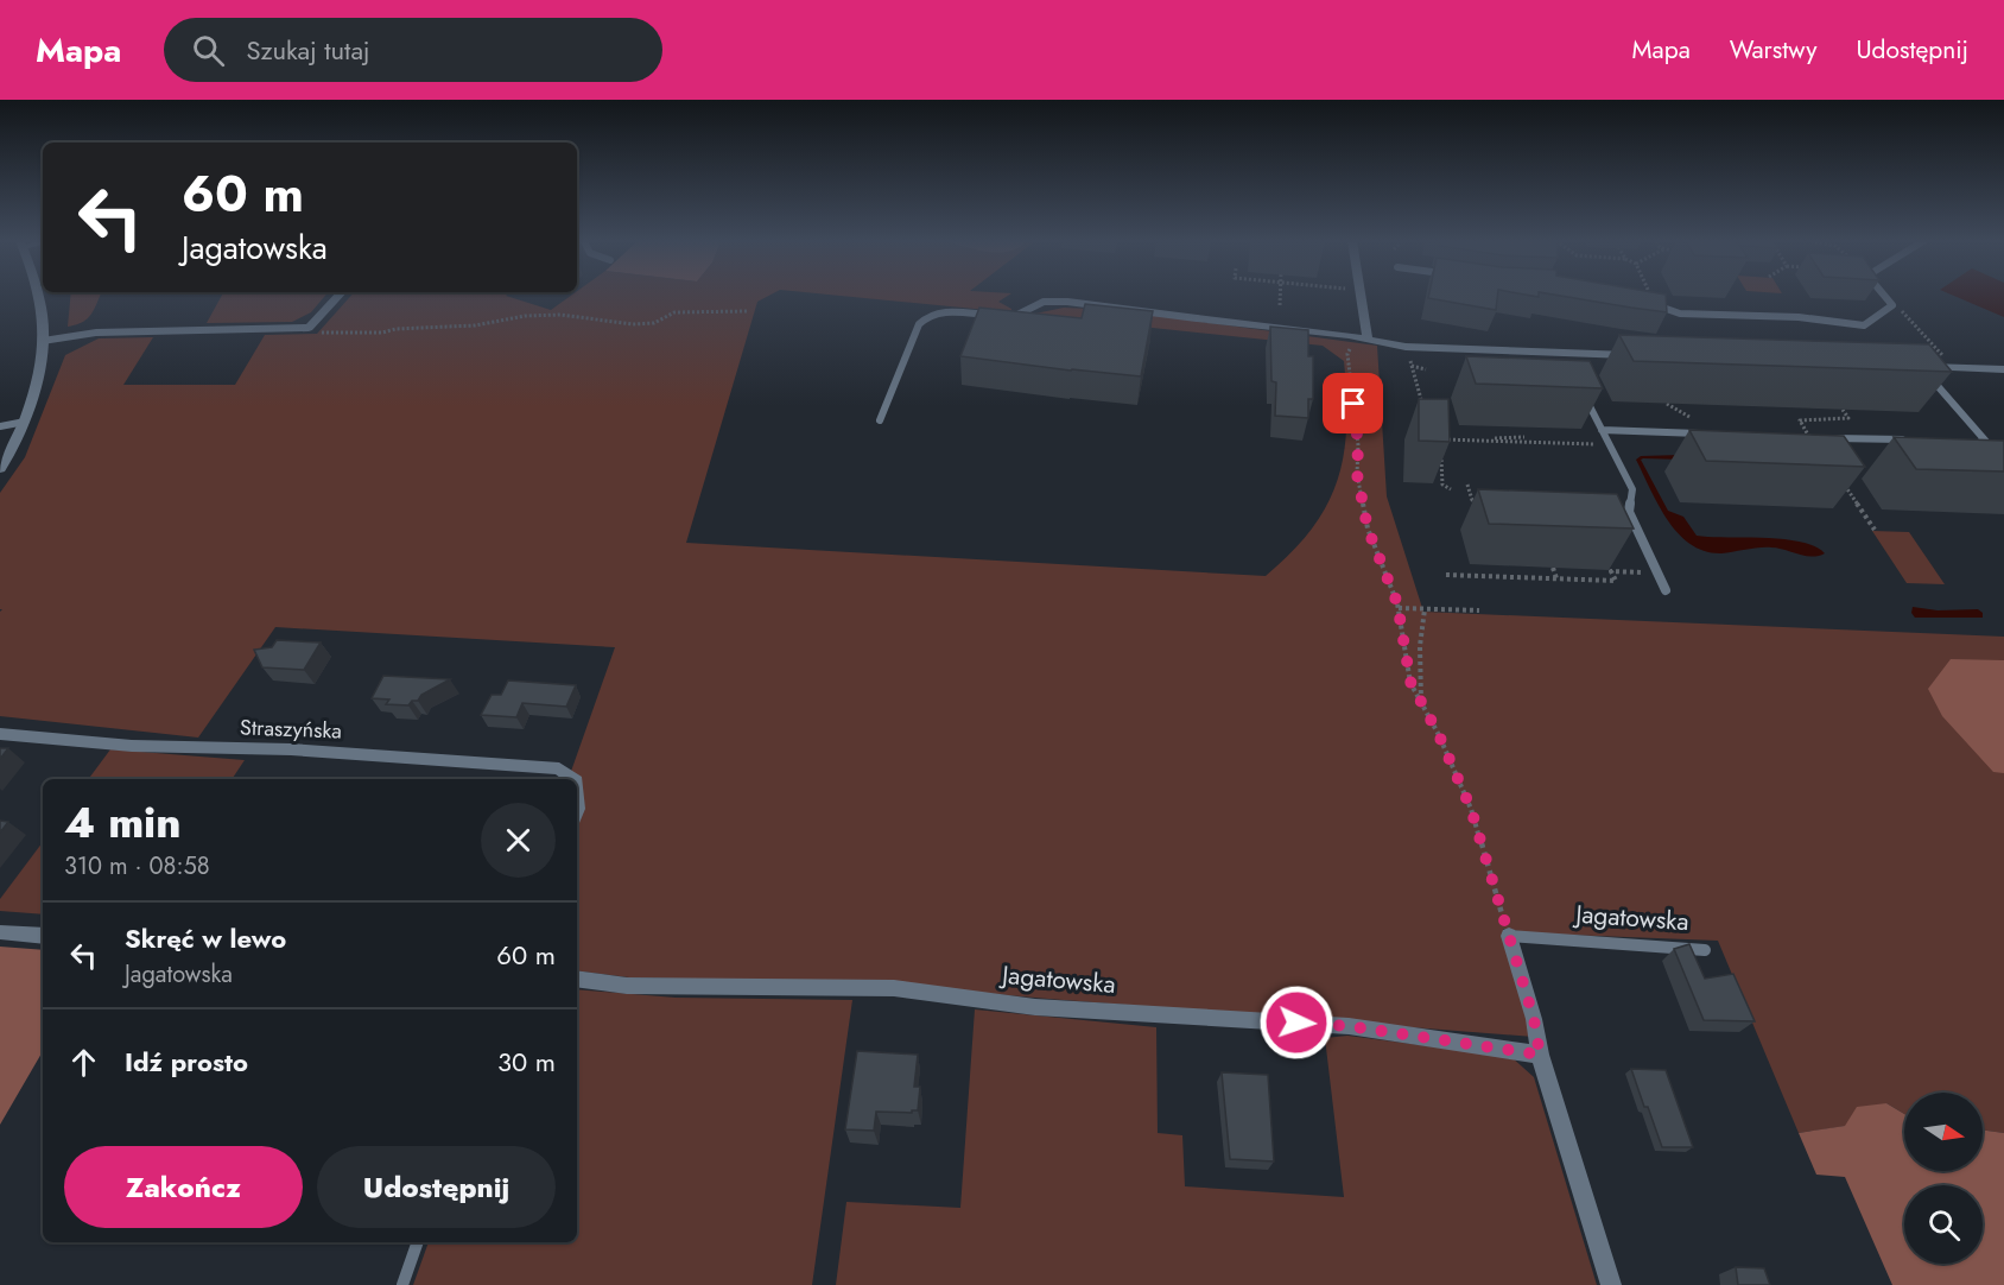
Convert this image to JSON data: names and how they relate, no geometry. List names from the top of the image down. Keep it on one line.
{"streets":{"street":["Straszyńska","Jagatowska"]},"north":"right","page":{"header":"Mapa","search":"Szukaj tutaj","nav":["Mapa","Warstwy","Udostępnij"],"turn":["60 m","Jagatowska"],"heading":["4 min","310 m · 08:58"],"list":[{"name":"Skręć w lewo","note":"Jagatowska","value":"60 m"},{"name":"Idź prosto","value":"30 m"}],"buttons":["Zakończ","Udostępnij"]}}
